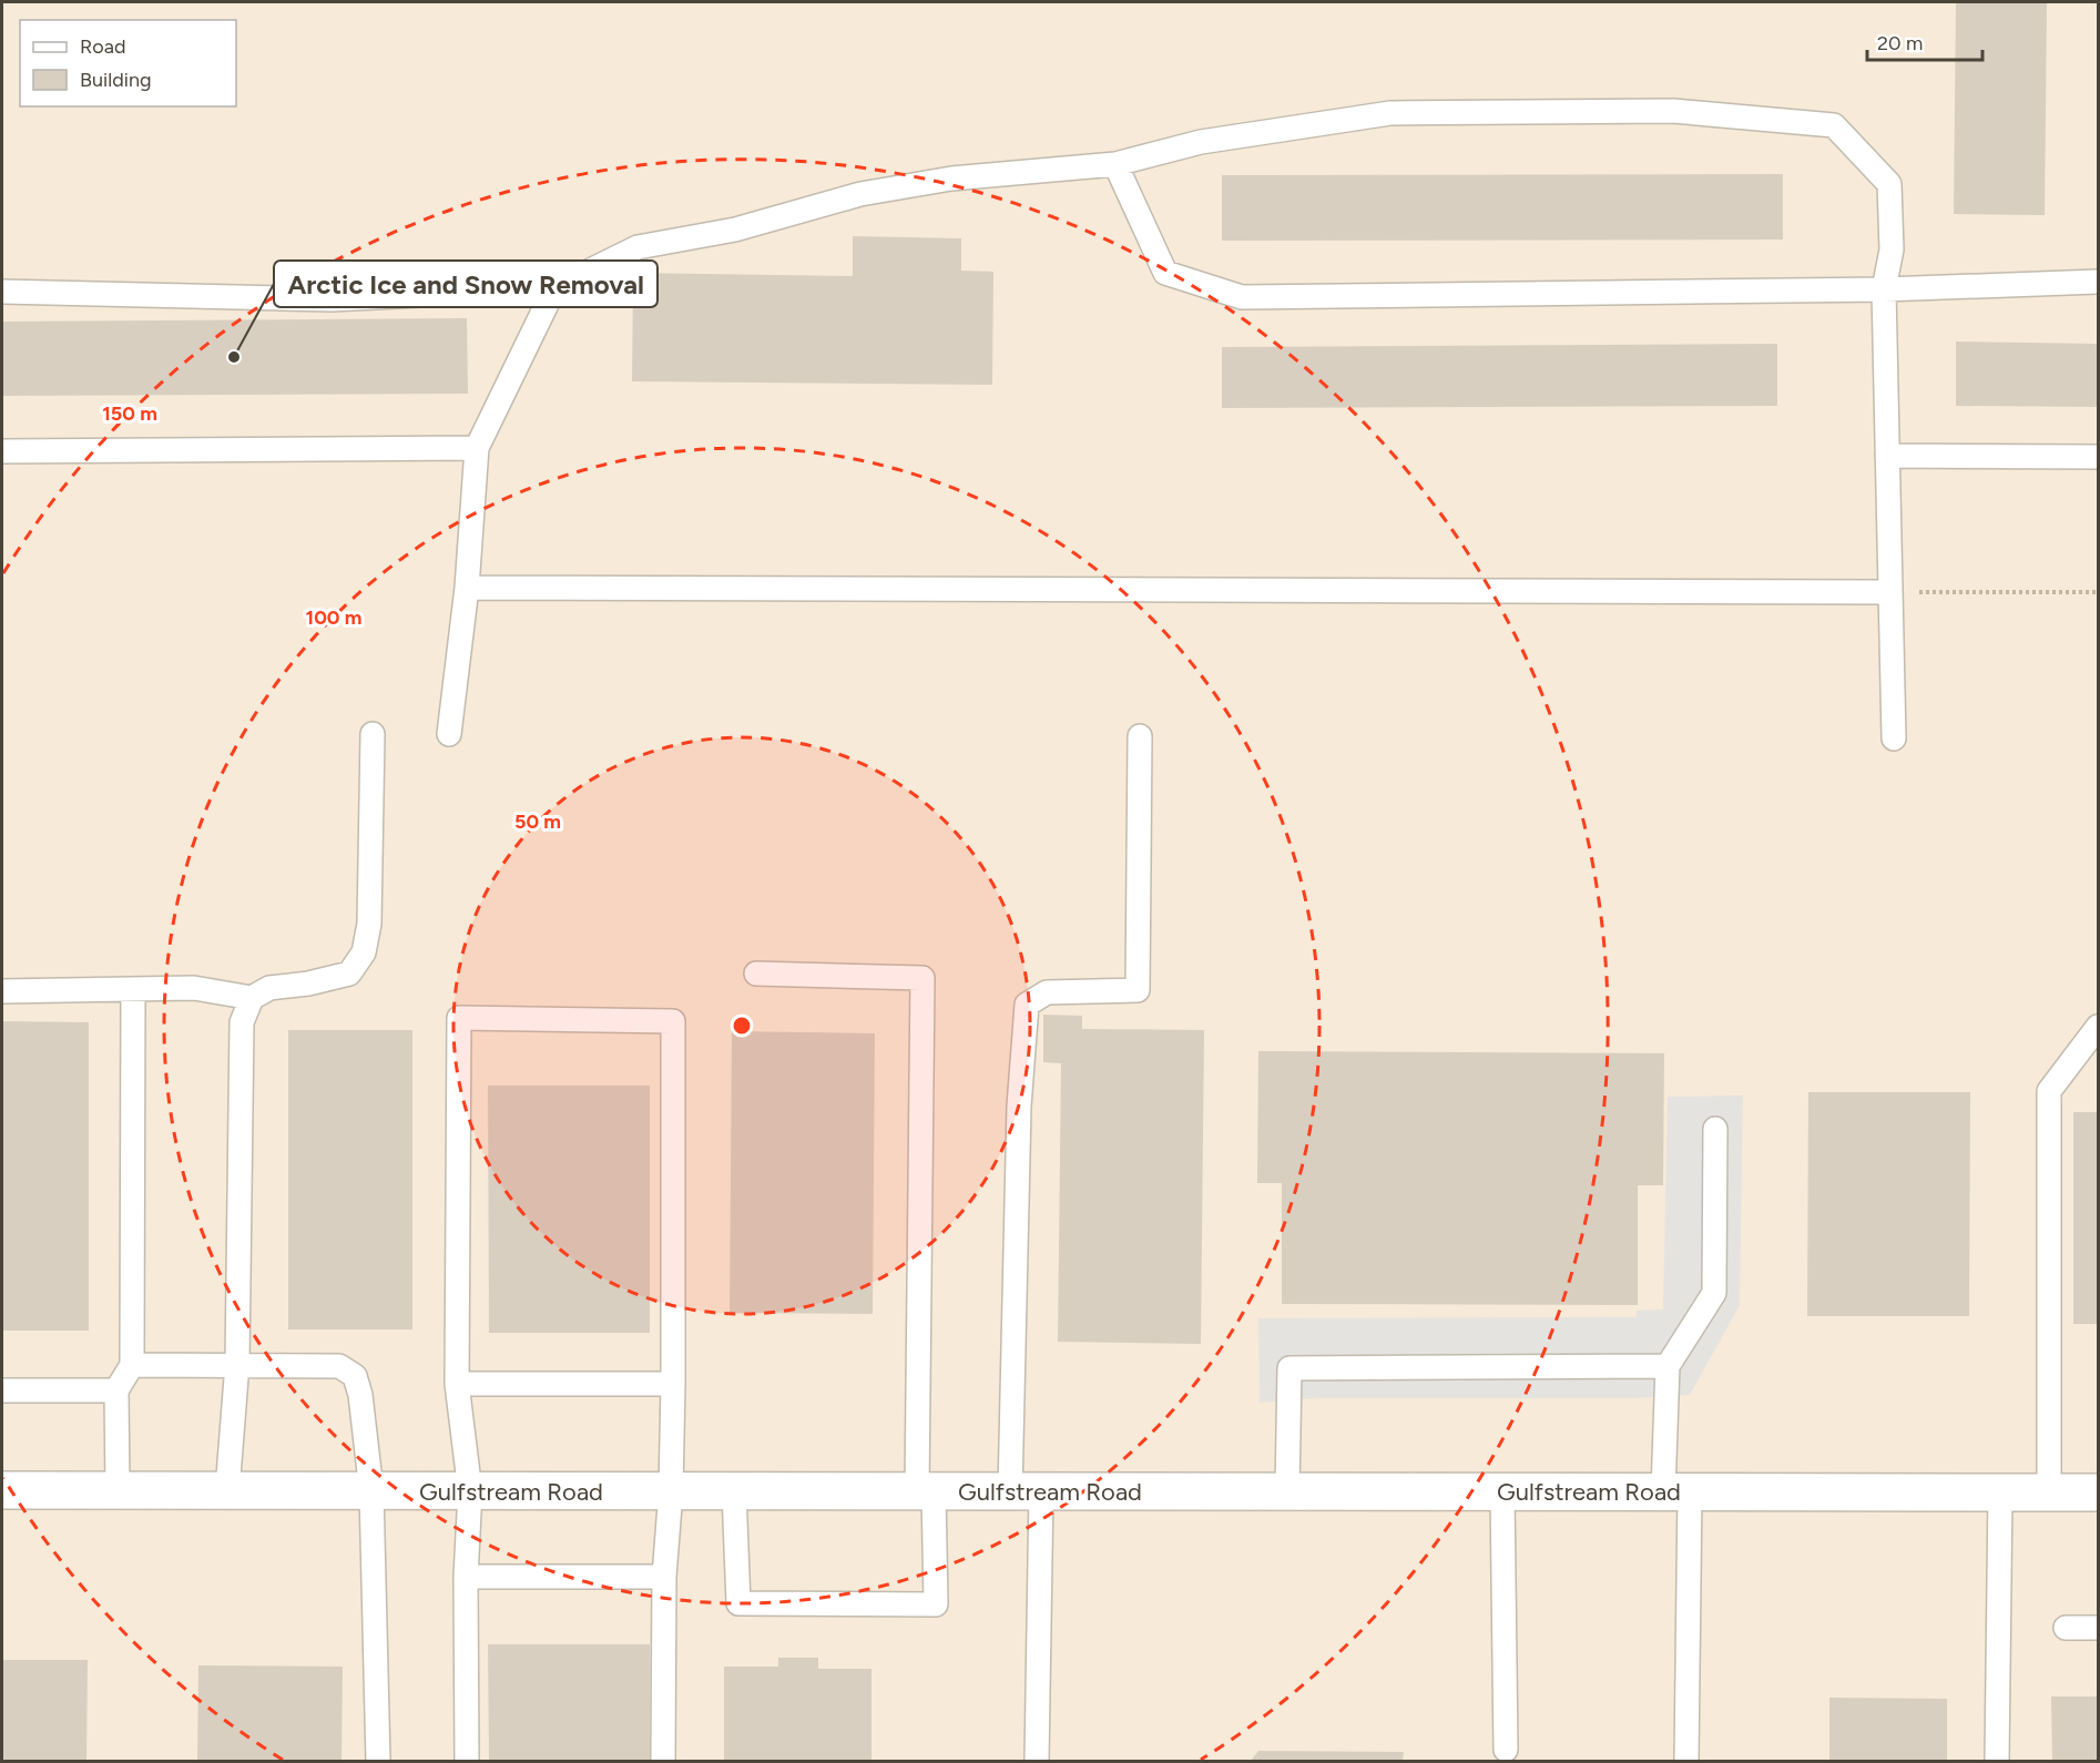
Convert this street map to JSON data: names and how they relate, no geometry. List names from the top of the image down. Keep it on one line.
{"streets":{"street":["Gulfstream Road"]},"places":["Arctic Ice and Snow Removal"],"legend":["Road","Building"],"scale_bar":"20 m","rings":["150 m","100 m","50 m"]}
